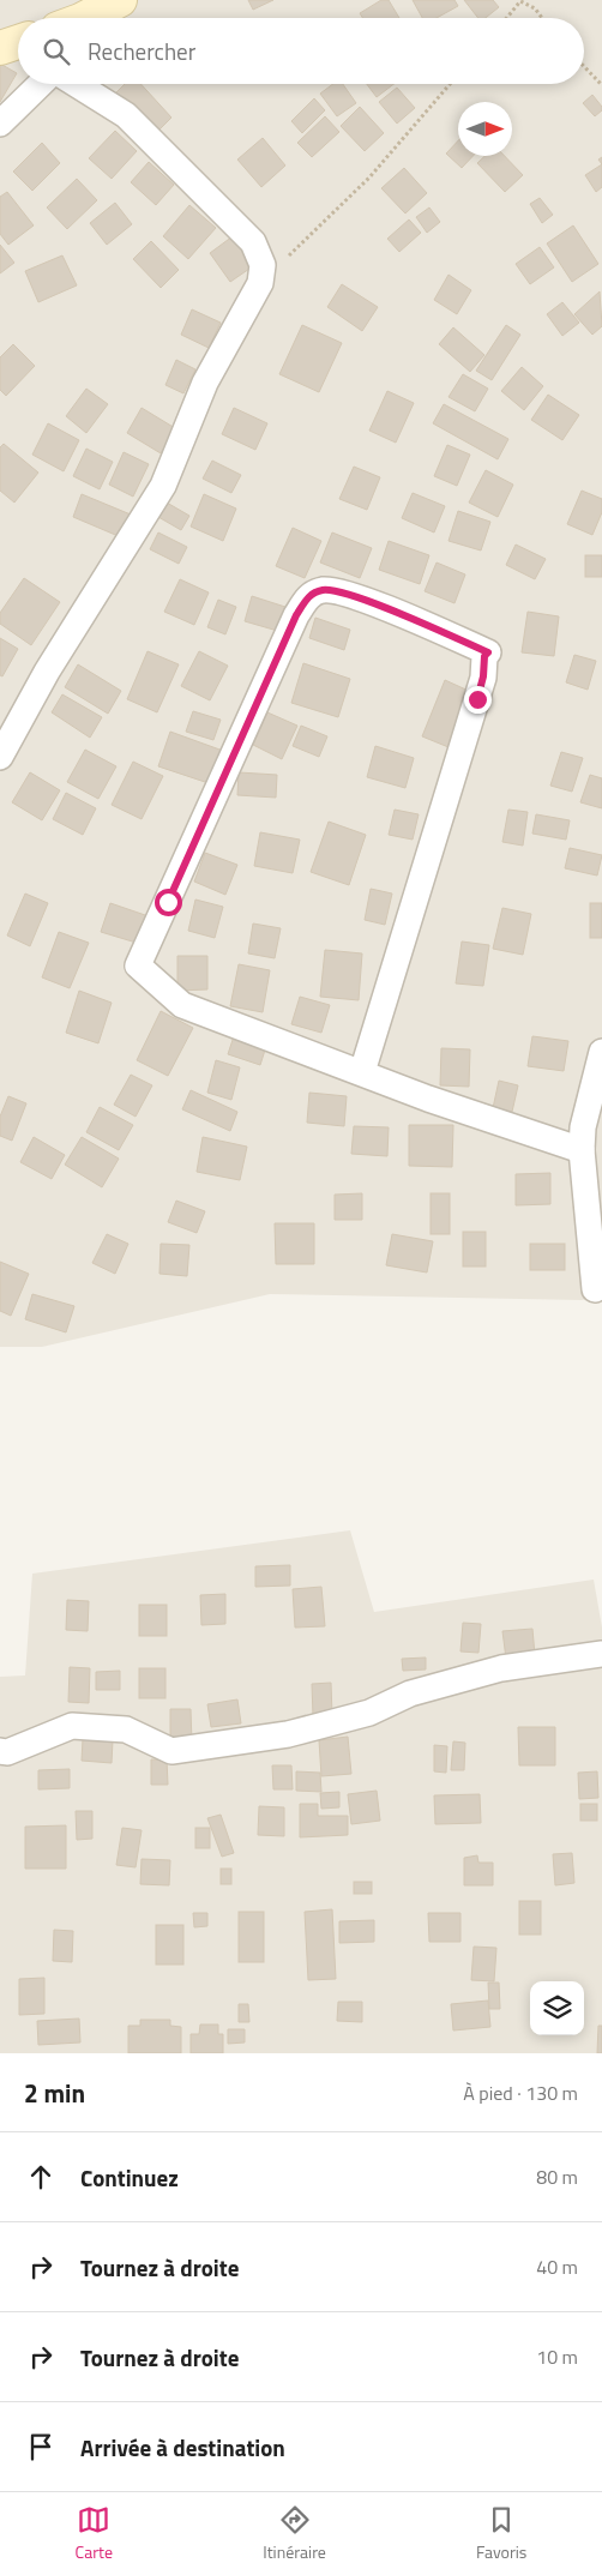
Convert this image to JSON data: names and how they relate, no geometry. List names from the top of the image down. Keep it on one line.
{"north":"right","page":{"search":"Rechercher","heading":["2 min","À pied · 130 m"],"list":[["Continuez","80 m"],["Tournez à droite","40 m"],["Tournez à droite","10 m"],"Arrivée à destination"],"nav":["Carte","Itinéraire","Favoris"]}}
